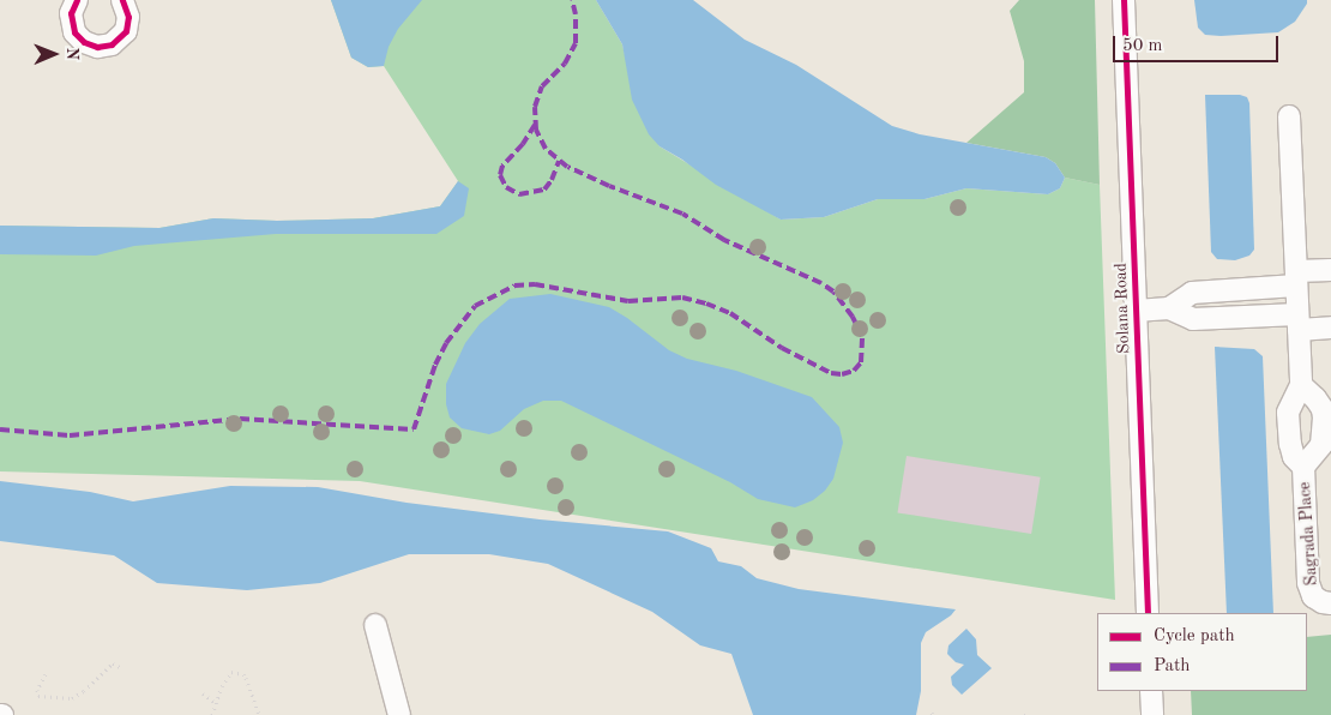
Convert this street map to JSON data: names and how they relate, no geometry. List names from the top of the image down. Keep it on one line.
{"streets":{"street":["Solana Road","Sagrada Place"]},"legend":["Cycle path","Path"],"scale_bar":"50 m","north":"right"}
